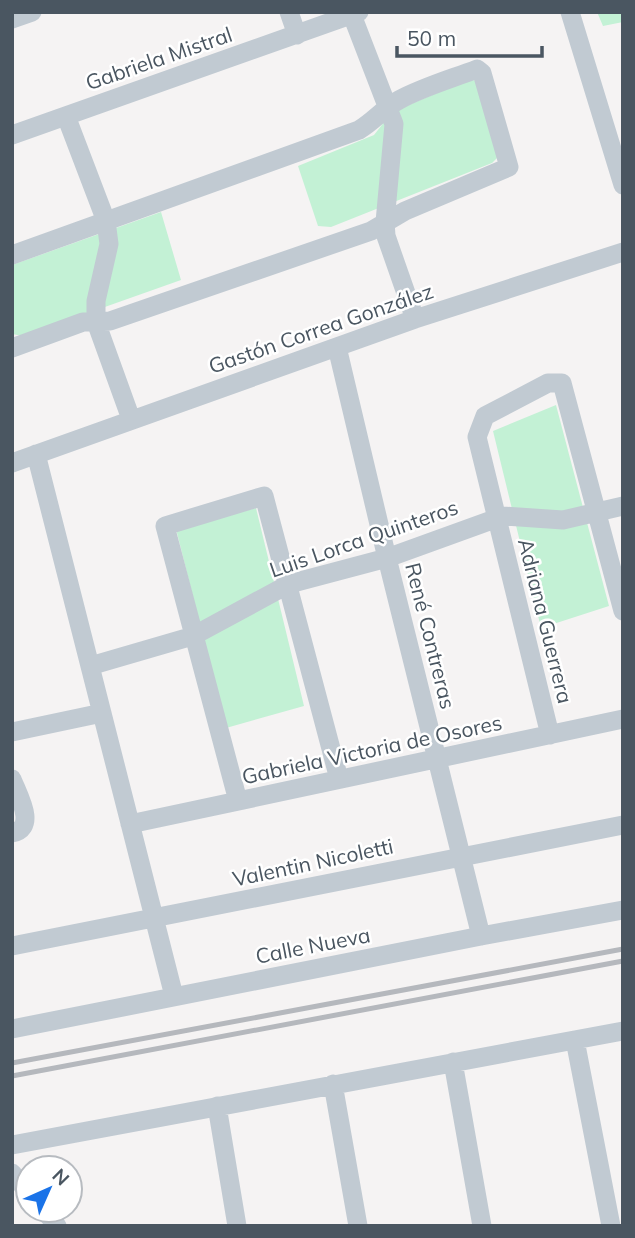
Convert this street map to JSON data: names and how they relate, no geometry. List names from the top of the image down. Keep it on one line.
{"streets":{"street":["Gabriela Mistral","Gastón Correa González","Luis Lorca Quinteros","Adriana Guerrera","René Contreras","Gabriela Victoria de Osores","Valentin Nicoletti","Calle Nueva"]},"crossings":[["Gastón Correa González","René Contreras"],["Luis Lorca Quinteros","Adriana Guerrera"],["Luis Lorca Quinteros","René Contreras"],["Adriana Guerrera","Gabriela Victoria de Osores"],["René Contreras","Gabriela Victoria de Osores"],["René Contreras","Valentin Nicoletti"],["René Contreras","Calle Nueva"]],"scale_bar":"50 m","north":"top right"}
